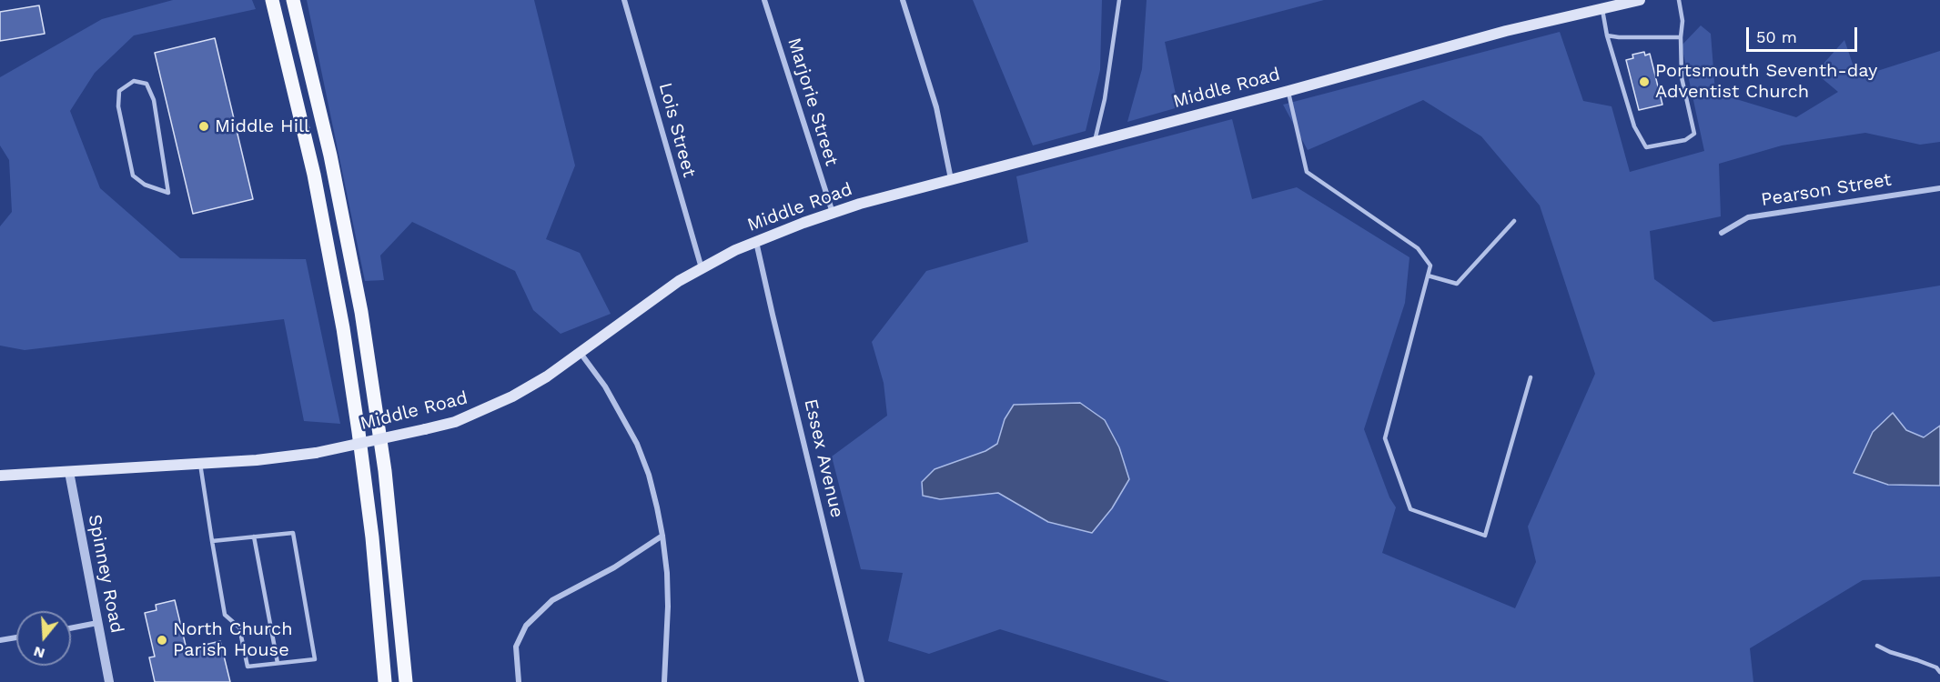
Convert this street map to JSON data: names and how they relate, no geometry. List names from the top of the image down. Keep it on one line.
{"streets":{"main road":["Middle Road"],"street":["Marjorie Street","Lois Street","Pearson Street","Essex Avenue","Spinney Road"]},"crossings":[["Middle Road","Marjorie Street"],["Middle Road","Lois Street"],["Middle Road","Essex Avenue"],["Middle Road","Spinney Road"]],"places":["Portsmouth Seventh-day Adventist Church","Middle Hill","North Church Parish House"],"scale_bar":"50 m","north":"bottom"}
